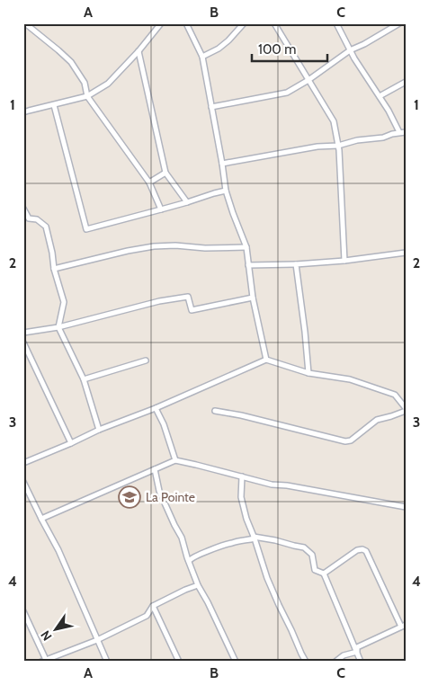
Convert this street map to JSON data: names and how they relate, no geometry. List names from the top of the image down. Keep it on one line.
{"places":{"school or university":["La Pointe"]},"scale_bar":"100 m","north":"bottom left","grid":{"columns":["A","B","C"],"rows":["1","2","3","4"]}}
